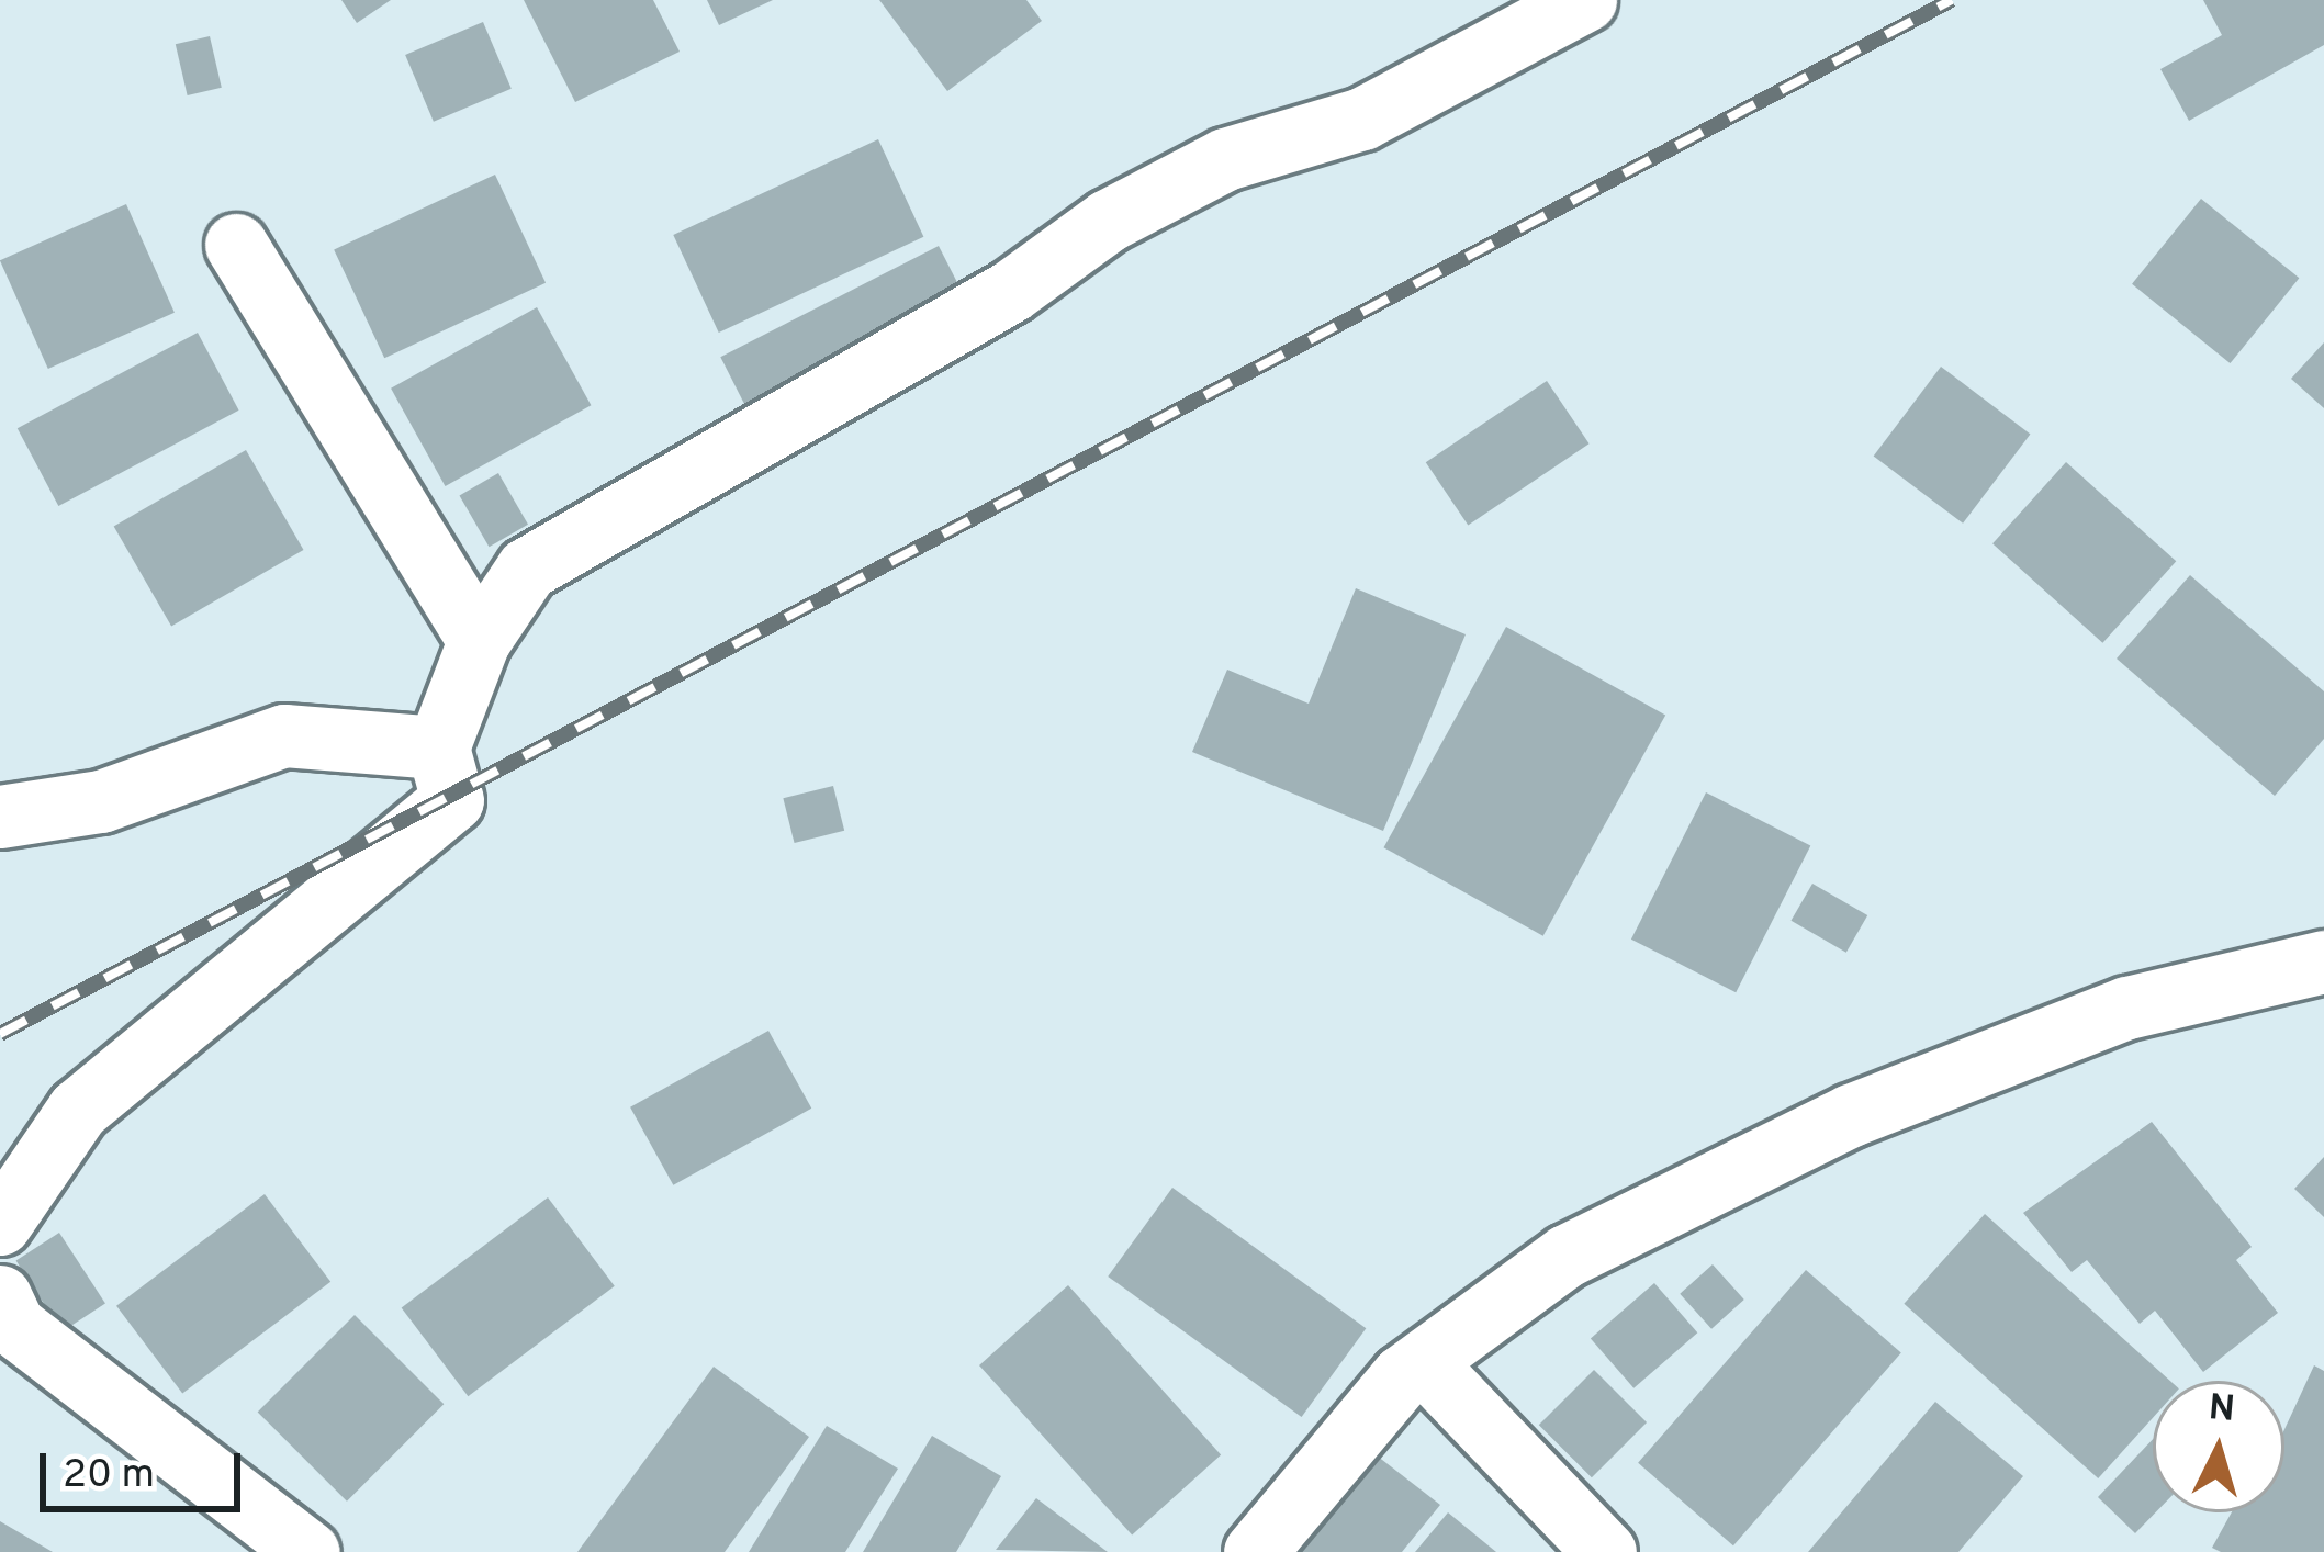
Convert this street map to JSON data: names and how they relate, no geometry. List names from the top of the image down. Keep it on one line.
{"scale_bar":"20 m","north":"top"}
